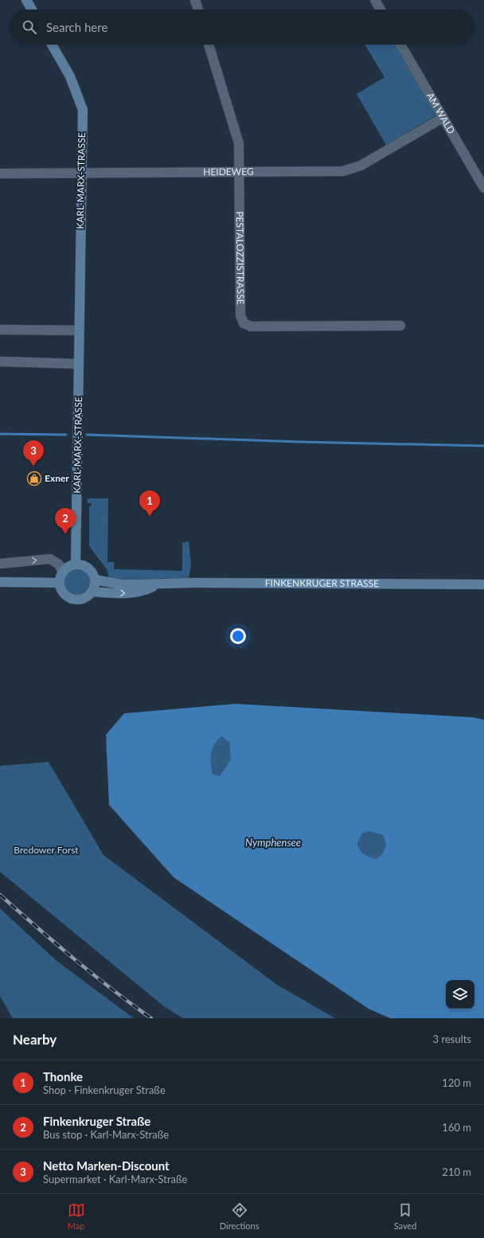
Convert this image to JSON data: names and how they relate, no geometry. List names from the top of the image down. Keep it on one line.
{"streets":{"main road":["KARL-MARX-STRASSE","FINKENKRUGER STRASSE"],"street":["AM WALD","HEIDEWEG","PESTALOZZISTRASSE"]},"crossings":[["AM WALD","HEIDEWEG"],["HEIDEWEG","KARL-MARX-STRASSE"],["HEIDEWEG","PESTALOZZISTRASSE"],["KARL-MARX-STRASSE","FINKENKRUGER STRASSE"]],"water":["Nymphensee"],"parks":["Bredower Forst"],"places":{"shop":["Exner"]},"page":{"search":"Search here","pins":["3","1","2"],"heading":["Nearby","3 results"],"list":[{"mark":"1","name":"Thonke","note":"Shop · Finkenkruger Straße","value":"120 m"},{"mark":"2","name":"Finkenkruger Straße","note":"Bus stop · Karl-Marx-Straße","value":"160 m"},{"mark":"3","name":"Netto Marken-Discount","note":"Supermarket · Karl-Marx-Straße","value":"210 m"}],"nav":["Map","Directions","Saved"]}}
